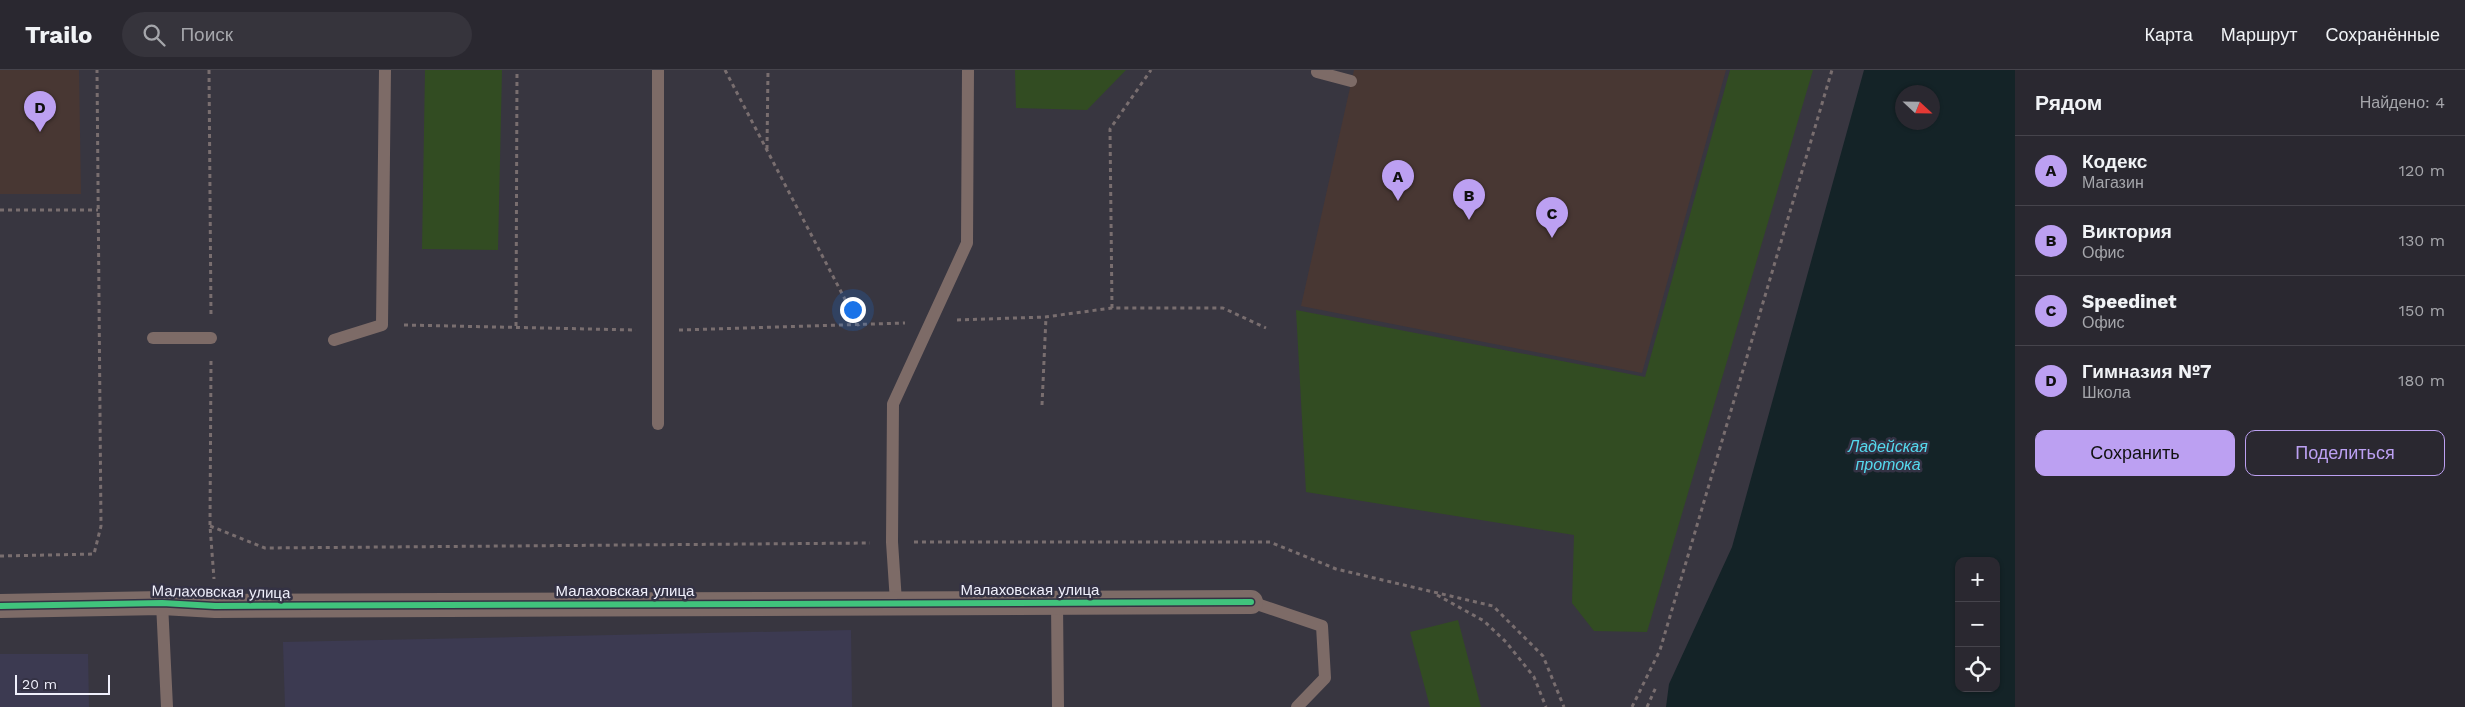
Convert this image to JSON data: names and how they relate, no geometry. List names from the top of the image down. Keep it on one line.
{"streets":{"street":["Малаховская улица"]},"water":["Ладейская протока"],"scale_bar":"20 m","north":"right","page":{"header":"Trailo","search":"Поиск","nav":["Карта","Маршрут","Сохранённые"],"heading":["Рядом","Найдено: 4"],"pins":["D","A","B","C"],"list":[{"mark":"A","name":"Кодекс","note":"Магазин","value":"120 m"},{"mark":"B","name":"Виктория","note":"Офис","value":"130 m"},{"mark":"C","name":"Speedinet","note":"Офис","value":"150 m"},{"mark":"D","name":"Гимназия №7","note":"Школа","value":"180 m"}],"buttons":["Сохранить","Поделиться"],"map_buttons":["+","−"],"scale":"20 m"}}
